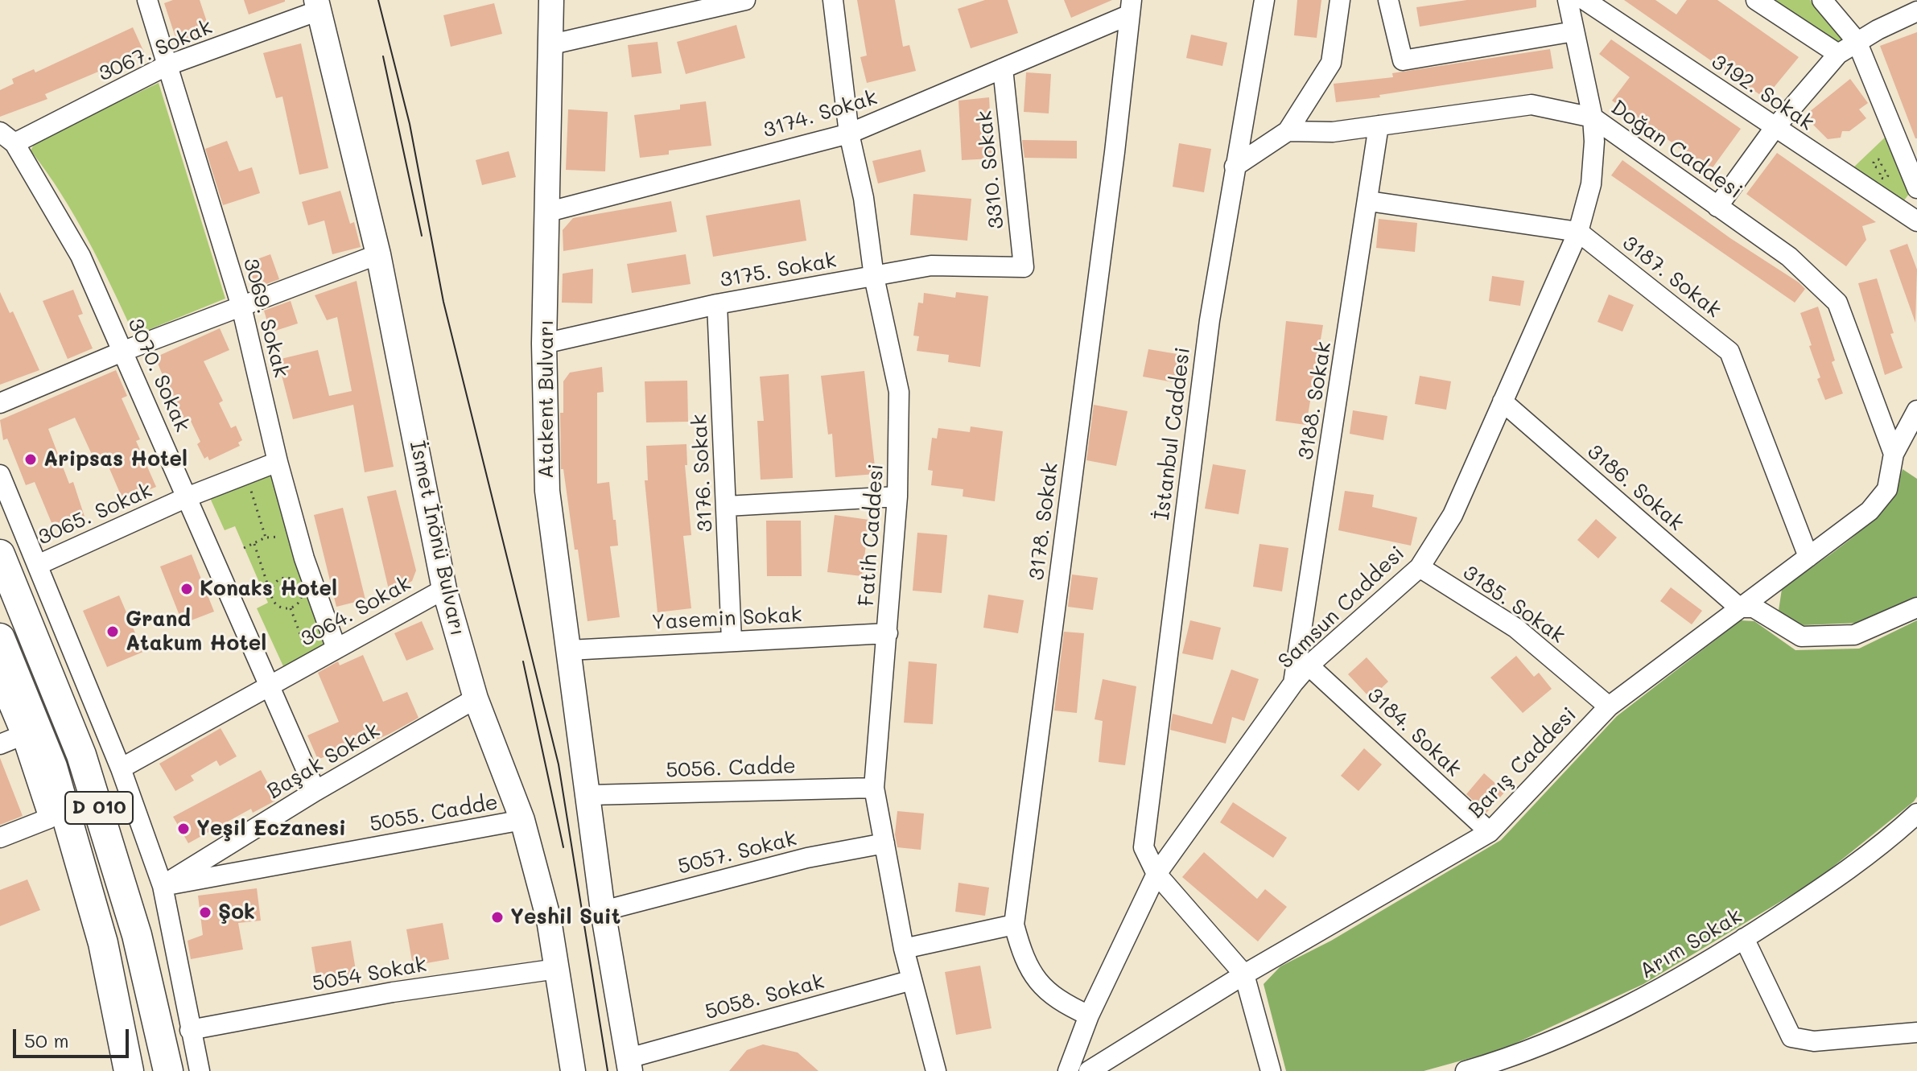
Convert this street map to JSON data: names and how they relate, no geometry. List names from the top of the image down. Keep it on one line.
{"streets":{"highway":["D 010"],"main road":["Atakent Bulvarı","İsmet İnönü Bulvarı"],"street":["3067. Sokak","3192. Sokak","3174. Sokak","Doğan Caddesi","3310. Sokak","3175. Sokak","3187. Sokak","3069. Sokak","3070. Sokak","3188. Sokak","İstanbul Caddesi","3176. Sokak","3186. Sokak","3065. Sokak","3178. Sokak","Fatih Caddesi","3185. Sokak","Samsun Caddesi","3064. Sokak","Yasemin Sokak","3184. Sokak","Başak Sokak","Barış Caddesi","5056. Cadde","5055. Cadde","5057. Sokak","Arım Sokak","5054 Sokak","5058. Sokak"]},"crossings":[["3067. Sokak","3069. Sokak"],["3067. Sokak","3070. Sokak"],["3067. Sokak","İsmet İnönü Bulvarı"],["3174. Sokak","3310. Sokak"],["3174. Sokak","Atakent Bulvarı"],["3174. Sokak","3178. Sokak"],["3174. Sokak","Fatih Caddesi"],["Doğan Caddesi","3188. Sokak"],["Doğan Caddesi","Samsun Caddesi"],["Doğan Caddesi","Barış Caddesi"],["3310. Sokak","3175. Sokak"],["3175. Sokak","Atakent Bulvarı"],["3175. Sokak","3176. Sokak"],["3175. Sokak","Fatih Caddesi"],["3187. Sokak","Samsun Caddesi"],["3187. Sokak","Barış Caddesi"],["3069. Sokak","3065. Sokak"],["3069. Sokak","3064. Sokak"],["3070. Sokak","3065. Sokak"],["3070. Sokak","3064. Sokak"],["3070. Sokak","Başak Sokak"],["Atakent Bulvarı","Yasemin Sokak"],["Atakent Bulvarı","5056. Cadde"],["3188. Sokak","Samsun Caddesi"],["İstanbul Caddesi","Samsun Caddesi"],["İstanbul Caddesi","Barış Caddesi"],["3176. Sokak","Yasemin Sokak"],["3186. Sokak","Samsun Caddesi"],["3186. Sokak","Barış Caddesi"],["3178. Sokak","Samsun Caddesi"],["Fatih Caddesi","Yasemin Sokak"],["Fatih Caddesi","5056. Cadde"],["Fatih Caddesi","5057. Sokak"],["Fatih Caddesi","5058. Sokak"],["İsmet İnönü Bulvarı","3064. Sokak"],["İsmet İnönü Bulvarı","Başak Sokak"],["İsmet İnönü Bulvarı","5055. Cadde"],["İsmet İnönü Bulvarı","5054 Sokak"],["3185. Sokak","Samsun Caddesi"],["3185. Sokak","Barış Caddesi"],["Samsun Caddesi","3184. Sokak"],["3184. Sokak","Barış Caddesi"],["Başak Sokak","5055. Cadde"]],"places":["Aripsas Hotel","Konaks Hotel","Grand Atakum Hotel","Yeşil Eczanesi","Şok","Yeshil Suit"],"scale_bar":"50 m"}
